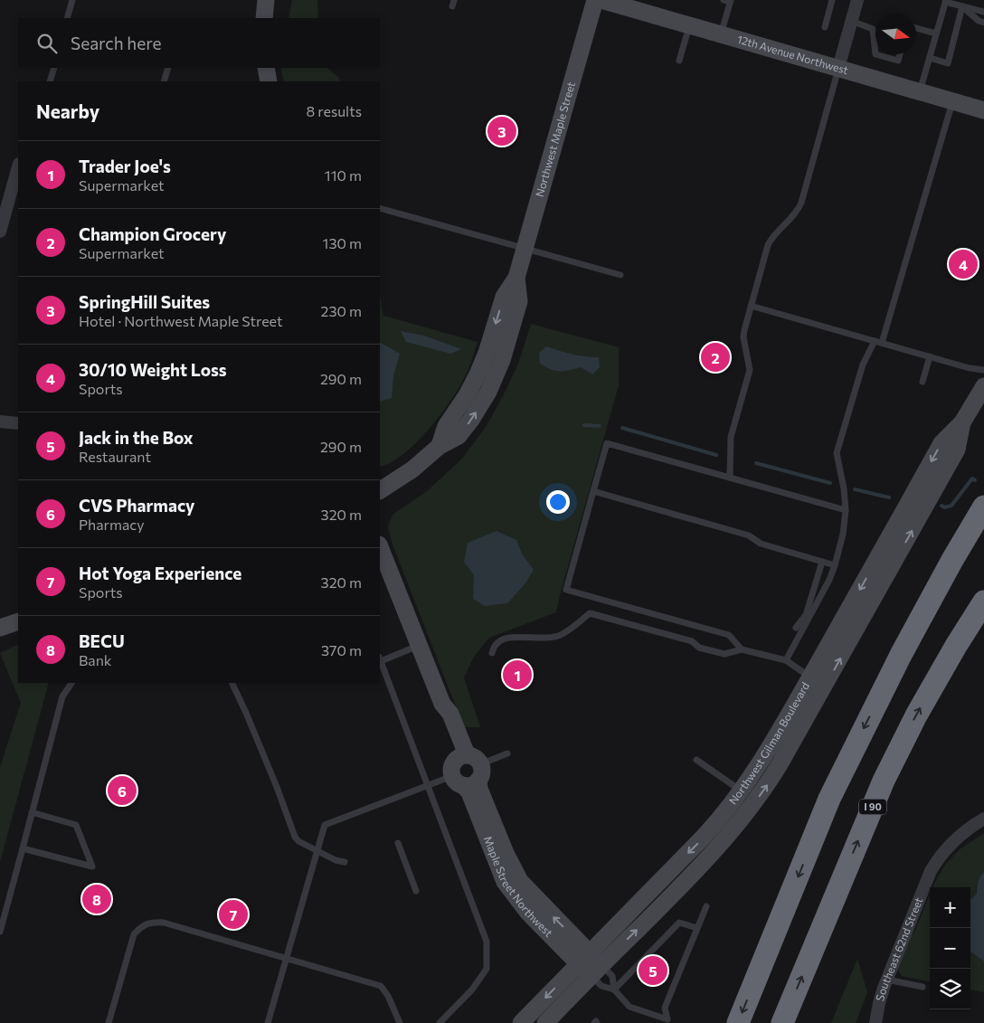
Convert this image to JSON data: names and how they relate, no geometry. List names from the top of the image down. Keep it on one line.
{"streets":{"highway":["I 90"],"street":["12th Avenue Northwest","Northwest Maple Street","Northwest Gilman Boulevard","Maple Street Northwest","Southeast 62nd Street"]},"crossings":[["Northwest Gilman Boulevard","Maple Street Northwest"]],"north":"right","page":{"search":"Search here","heading":["Nearby","8 results"],"pins":["3","4","2","1","6","8","7","5"],"list":[{"mark":"1","name":"Trader Joe's","note":"Supermarket","value":"110 m"},{"mark":"2","name":"Champion Grocery","note":"Supermarket","value":"130 m"},{"mark":"3","name":"SpringHill Suites","note":"Hotel · Northwest Maple Street","value":"230 m"},{"mark":"4","name":"30/10 Weight Loss","note":"Sports","value":"290 m"},{"mark":"5","name":"Jack in the Box","note":"Restaurant","value":"290 m"},{"mark":"6","name":"CVS Pharmacy","note":"Pharmacy","value":"320 m"},{"mark":"7","name":"Hot Yoga Experience","note":"Sports","value":"320 m"},{"mark":"8","name":"BECU","note":"Bank","value":"370 m"}],"map_buttons":["+","−"]}}
